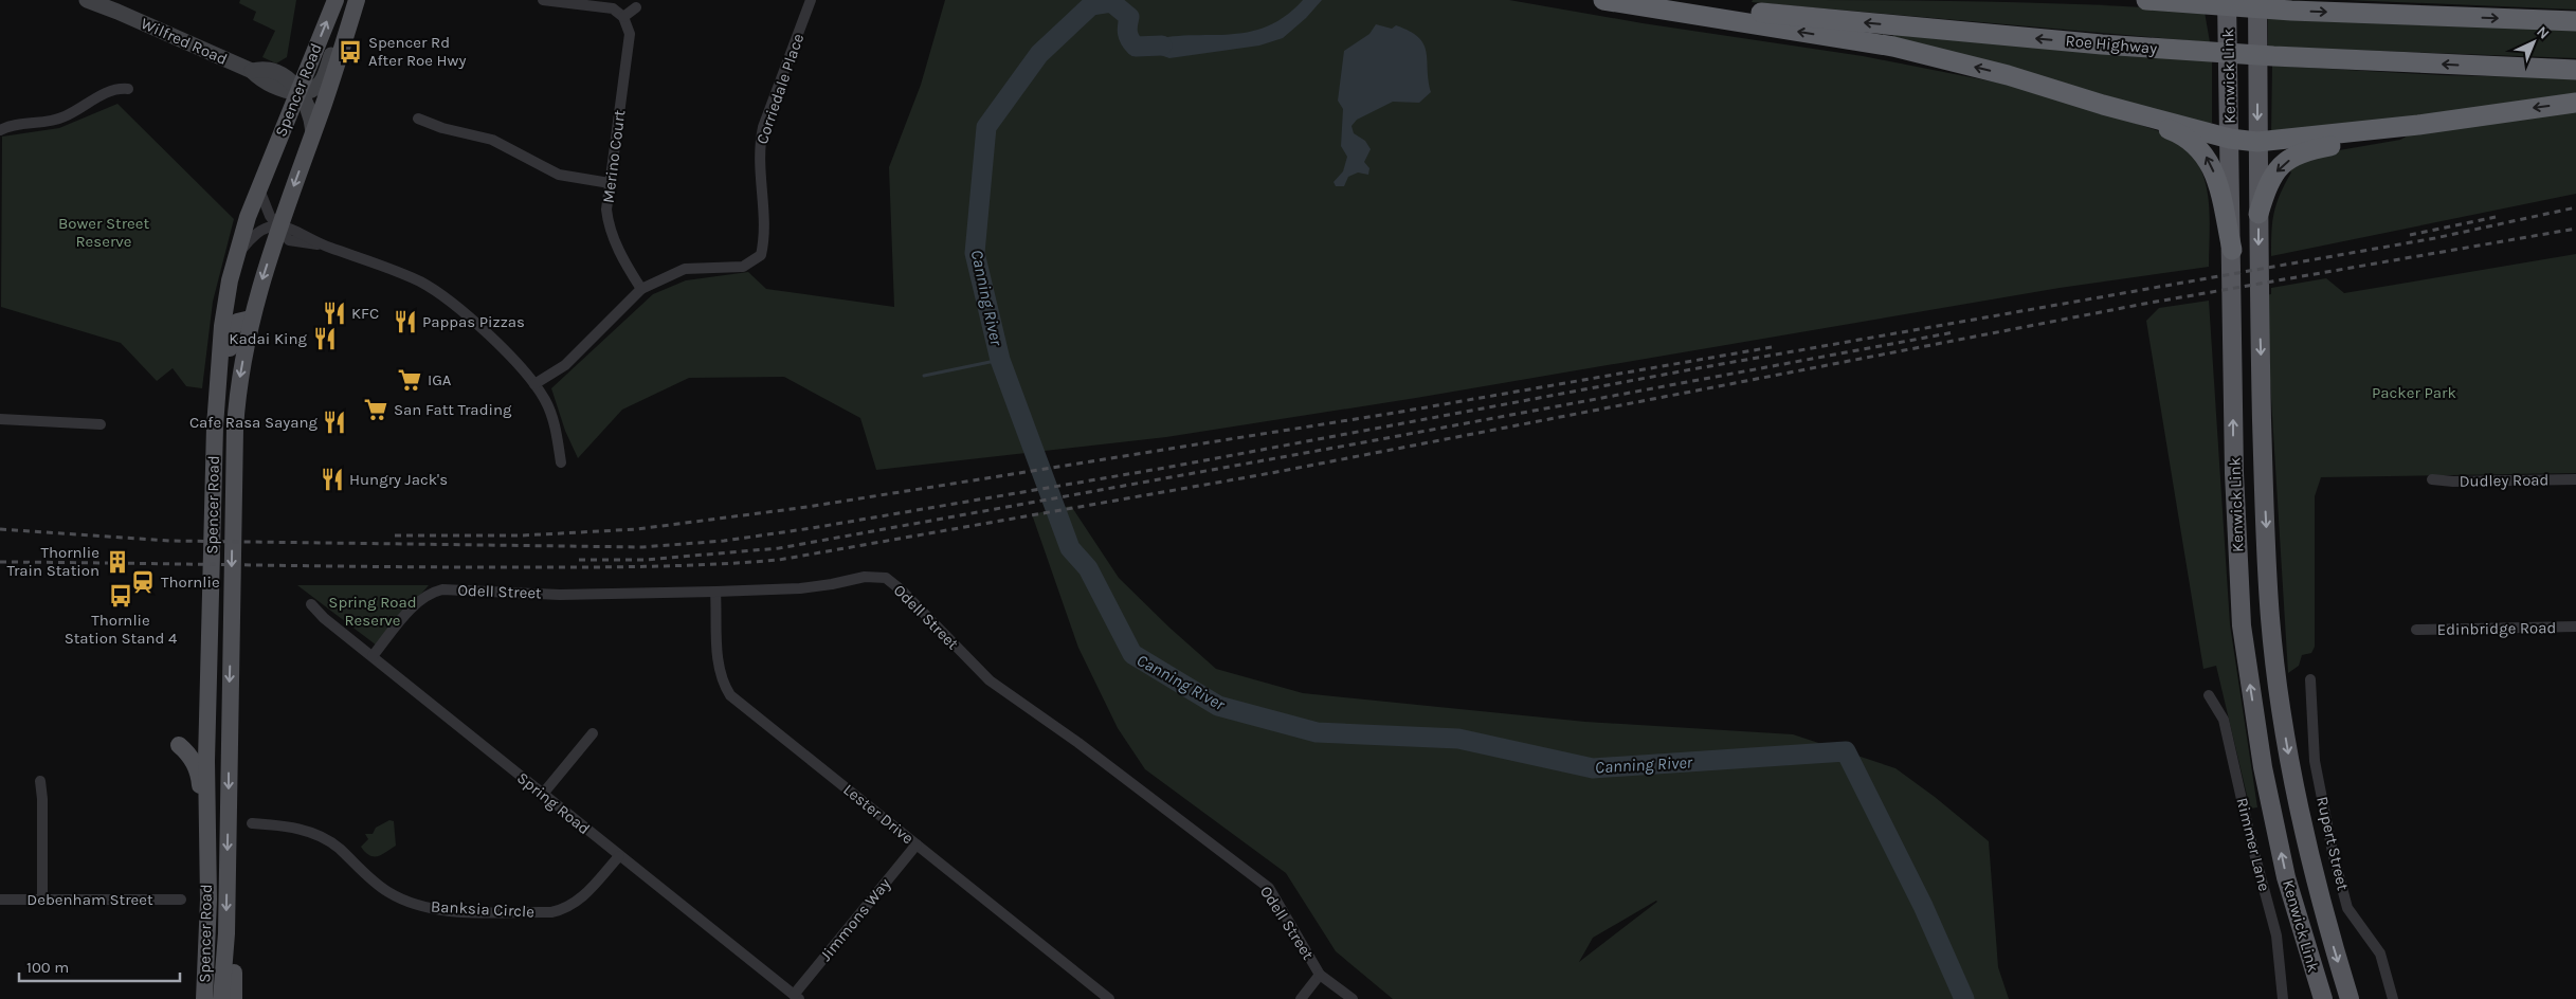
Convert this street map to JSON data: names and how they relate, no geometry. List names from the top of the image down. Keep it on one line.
{"streets":{"highway":["Roe Highway","Kenwick Link"],"main road":["Wilfred Road","Spencer Road"],"street":["Corriedale Place","Merino Court","Dudley Road","Odell Street","Edinbridge Road","Spring Road","Lester Drive","Rupert Street","Rimmer Lane","Debenham Street","Banksia Circle","Jimmons Way"]},"crossings":[["Wilfred Road","Spencer Road"],["Corriedale Place","Merino Court"],["Odell Street","Spring Road"],["Odell Street","Lester Drive"],["Spring Road","Banksia Circle"],["Spring Road","Jimmons Way"],["Lester Drive","Jimmons Way"]],"water":["Canning River"],"parks":["Bower Street Reserve","Packer Park","Spring Road Reserve"],"places":{"bus stop":["Spencer Rd After Roe Hwy","Thornlie Station Stand 4"],"restaurant":["KFC","Pappas Pizzas","Kadai King","Cafe Rasa Sayang","Hungry Jack's"],"supermarket":["IGA","San Fatt Trading"],"building":["Thornlie Train Station"],"station":["Thornlie"]},"scale_bar":"100 m","north":"top right"}
